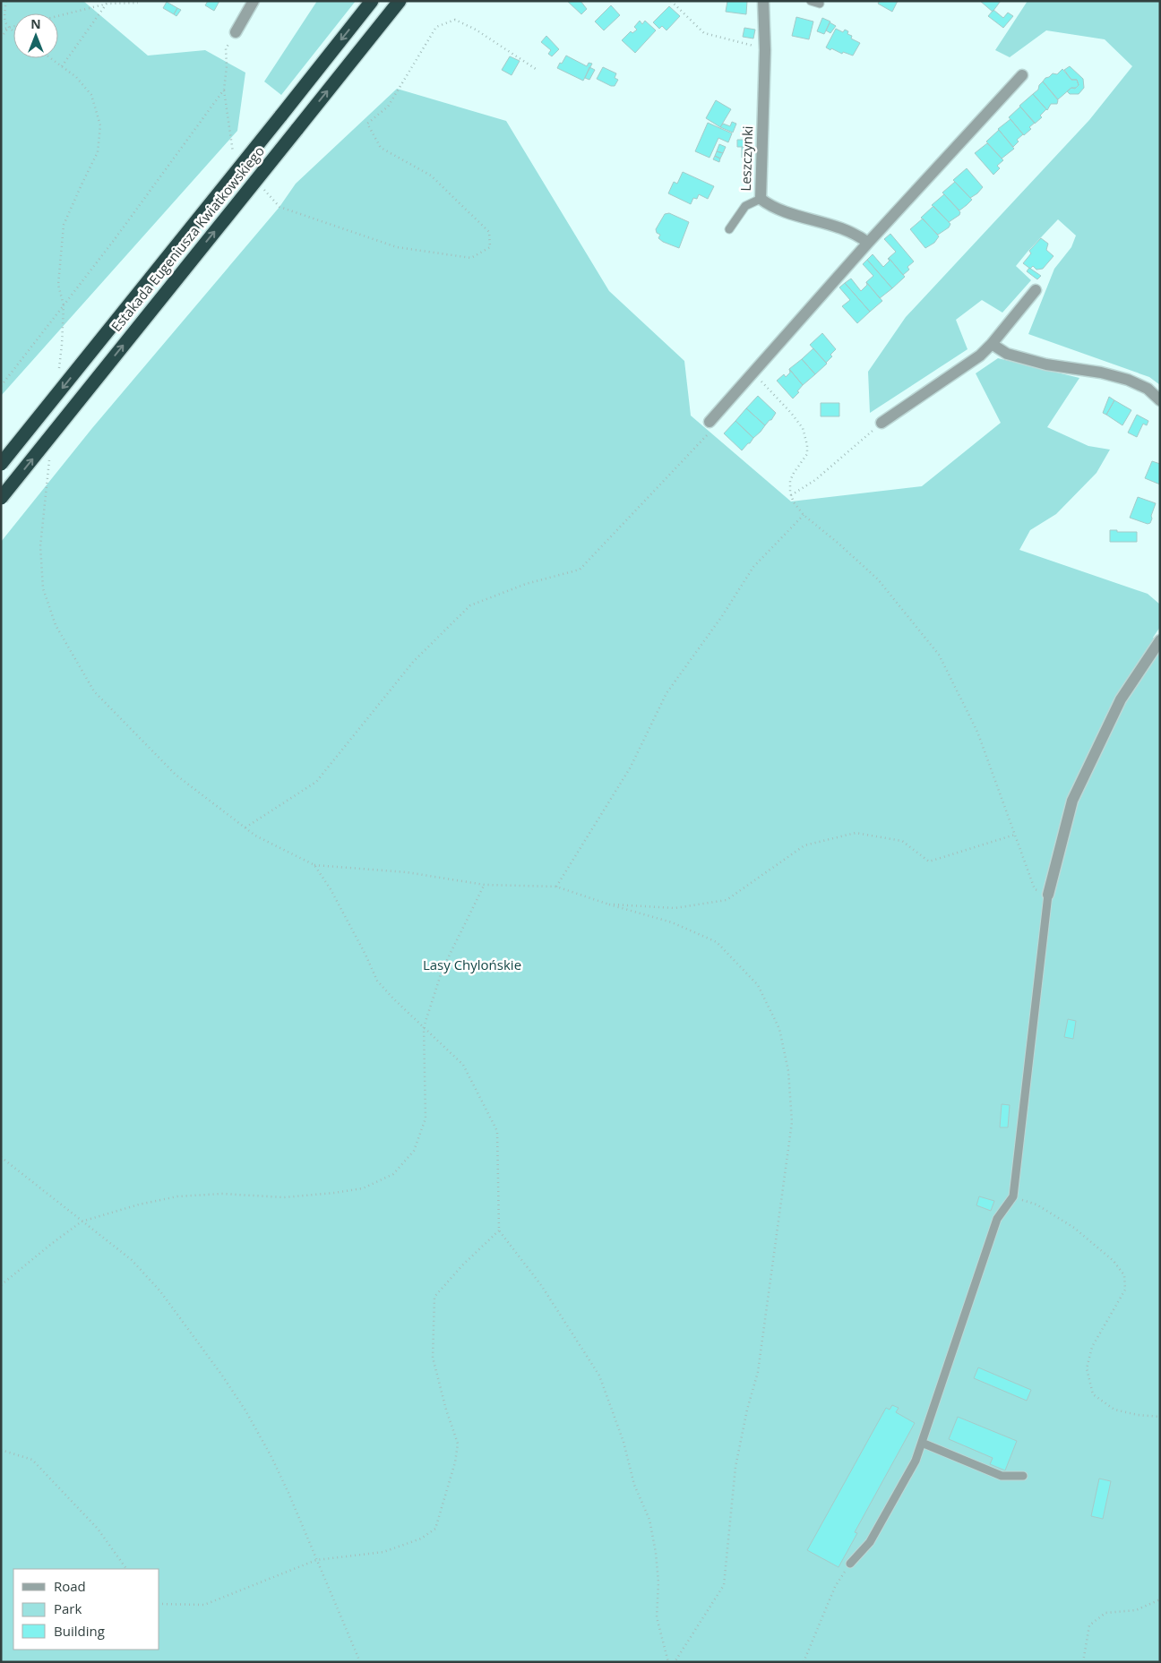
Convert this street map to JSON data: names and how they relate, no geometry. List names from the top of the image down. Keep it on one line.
{"streets":{"highway":["Estakada Eugeniusza Kwiatkowskiego"],"street":["Leszczynki"]},"parks":["Lasy Chylońskie"],"legend":["Road","Park","Building"],"north":"top"}
